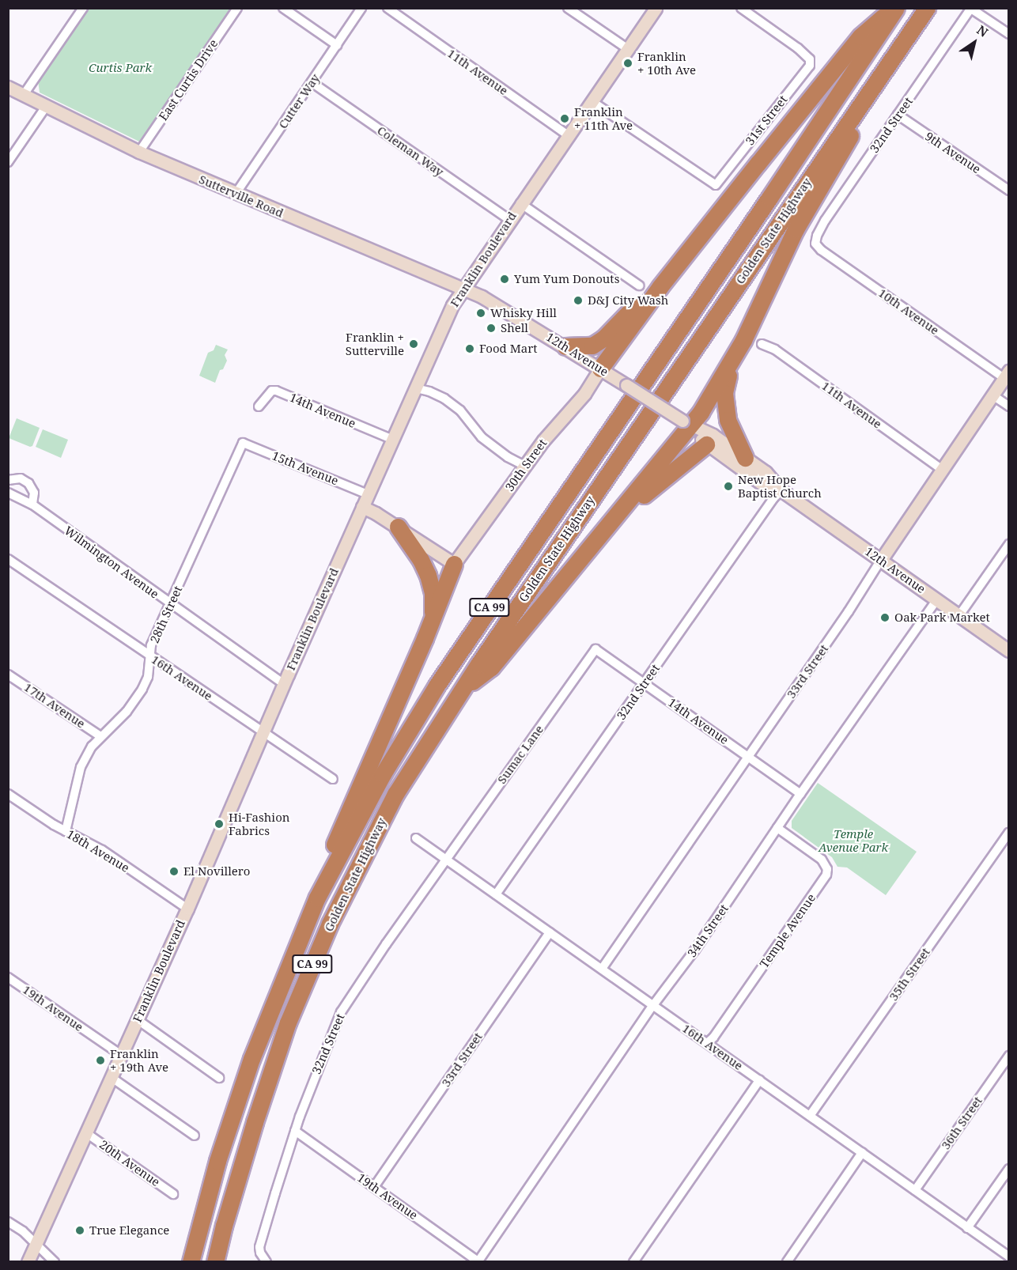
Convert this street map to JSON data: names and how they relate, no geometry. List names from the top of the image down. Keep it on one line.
{"streets":{"highway":["Golden State Highway","CA 99"],"main road":["Sutterville Road","Franklin Boulevard","12th Avenue","30th Street","33rd Street"],"street":["11th Avenue","East Curtis Drive","Cutter Way","31st Street","32nd Street","Coleman Way","9th Avenue","10th Avenue","14th Avenue","15th Avenue","Wilmington Avenue","28th Street","16th Avenue","17th Avenue","Sumac Lane","18th Avenue","34th Street","Temple Avenue","35th Street","19th Avenue","36th Street","20th Avenue"]},"crossings":[["11th Avenue","Franklin Boulevard"],["11th Avenue","33rd Street"],["East Curtis Drive","Sutterville Road"],["Cutter Way","Coleman Way"],["Cutter Way","Sutterville Road"],["31st Street","Franklin Boulevard"],["32nd Street","9th Avenue"],["32nd Street","10th Avenue"],["32nd Street","12th Avenue"],["32nd Street","14th Avenue"],["32nd Street","16th Avenue"],["32nd Street","Sumac Lane"],["32nd Street","19th Avenue"],["Coleman Way","Franklin Boulevard"],["Sutterville Road","Franklin Boulevard"],["Sutterville Road","12th Avenue"],["Franklin Boulevard","12th Avenue"],["Franklin Boulevard","14th Avenue"],["Franklin Boulevard","15th Avenue"],["Franklin Boulevard","Wilmington Avenue"],["Franklin Boulevard","16th Avenue"],["Franklin Boulevard","18th Avenue"],["Franklin Boulevard","19th Avenue"],["Franklin Boulevard","20th Avenue"],["10th Avenue","33rd Street"],["12th Avenue","30th Street"],["12th Avenue","33rd Street"],["12th Avenue","34th Street"],["14th Avenue","33rd Street"],["14th Avenue","Sumac Lane"],["14th Avenue","34th Street"],["15th Avenue","28th Street"],["Wilmington Avenue","28th Street"],["28th Street","16th Avenue"],["28th Street","17th Avenue"],["28th Street","18th Avenue"],["33rd Street","16th Avenue"],["33rd Street","19th Avenue"],["16th Avenue","Sumac Lane"],["16th Avenue","34th Street"],["16th Avenue","Temple Avenue"],["16th Avenue","35th Street"],["16th Avenue","36th Street"],["34th Street","Temple Avenue"],["34th Street","19th Avenue"]],"parks":["Curtis Park","Temple Avenue Park"],"places":["Franklin + 10th Ave","Franklin + 11th Ave","Yum Yum Donouts","D&J City Wash","Whisky Hill","Shell","Franklin + Sutterville","Food Mart","New Hope Baptist Church","Oak Park Market","Hi-Fashion Fabrics","El Novillero","Franklin + 19th Ave","True Elegance"],"north":"top right"}
